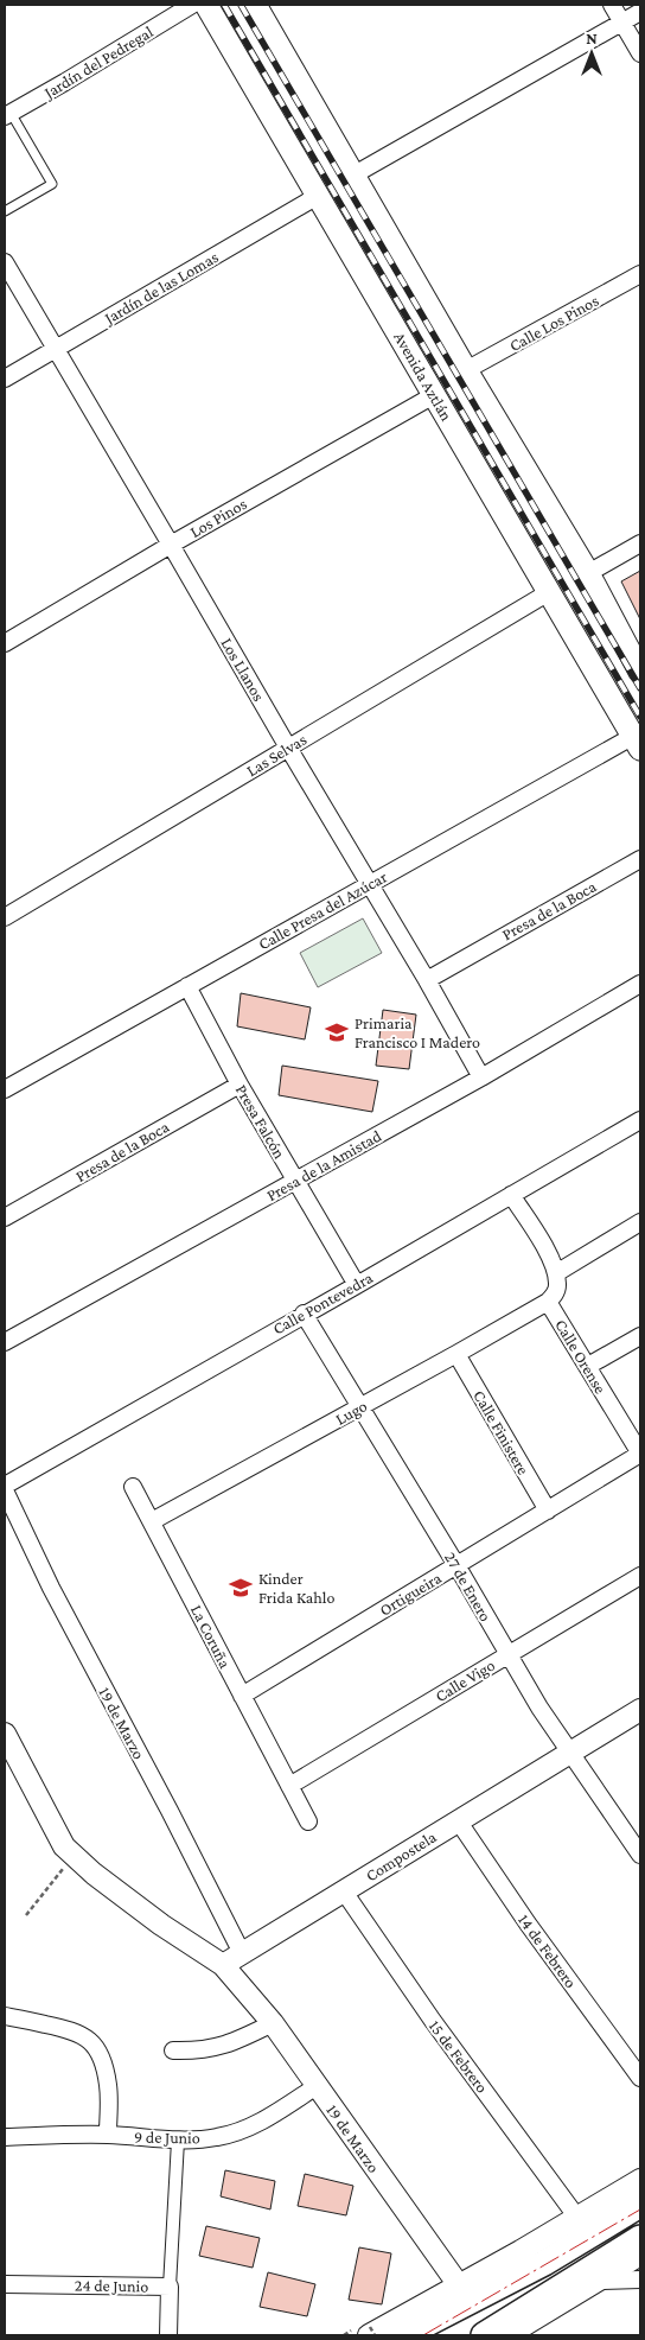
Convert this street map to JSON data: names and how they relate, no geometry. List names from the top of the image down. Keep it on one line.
{"streets":{"main road":["Avenida Aztlán"],"street":["Jardín del Pedregal","Jardín de las Lomas","Calle Los Pinos","Los Pinos","Los Llanos","Las Selvas","Calle Presa del Azúcar","Presa de la Boca","Presa Falcón","Presa de la Amistad","Calle Pontevedra","Calle Orense","Lugo","Calle Finistere","27 de Enero","Ortigueira","La Coruña","Calle Vigo","19 de Marzo","Compostela","14 de Febrero","15 de Febrero","9 de Junio","24 de Junio"]},"crossings":[["Jardín de las Lomas","Avenida Aztlán"],["Jardín de las Lomas","Los Llanos"],["Avenida Aztlán","Los Pinos"],["Avenida Aztlán","Las Selvas"],["Avenida Aztlán","Calle Presa del Azúcar"],["Los Pinos","Los Llanos"],["Los Llanos","Las Selvas"],["Los Llanos","Calle Presa del Azúcar"],["Los Llanos","Presa de la Boca"],["Los Llanos","Presa de la Amistad"],["Calle Presa del Azúcar","Presa Falcón"],["Presa de la Boca","Presa Falcón"],["Presa Falcón","Presa de la Amistad"],["Presa Falcón","Calle Pontevedra"],["Calle Pontevedra","27 de Enero"],["Calle Orense","Lugo"],["Calle Orense","Ortigueira"],["Lugo","Calle Finistere"],["Lugo","27 de Enero"],["Lugo","La Coruña"],["Calle Finistere","Ortigueira"],["27 de Enero","Ortigueira"],["27 de Enero","Calle Vigo"],["27 de Enero","Compostela"],["Ortigueira","La Coruña"],["La Coruña","Calle Vigo"],["19 de Marzo","Compostela"],["19 de Marzo","9 de Junio"],["Compostela","14 de Febrero"],["Compostela","15 de Febrero"]],"places":{"school or university":["Primaria Francisco I Madero","Kinder Frida Kahlo"]},"north":"top"}
